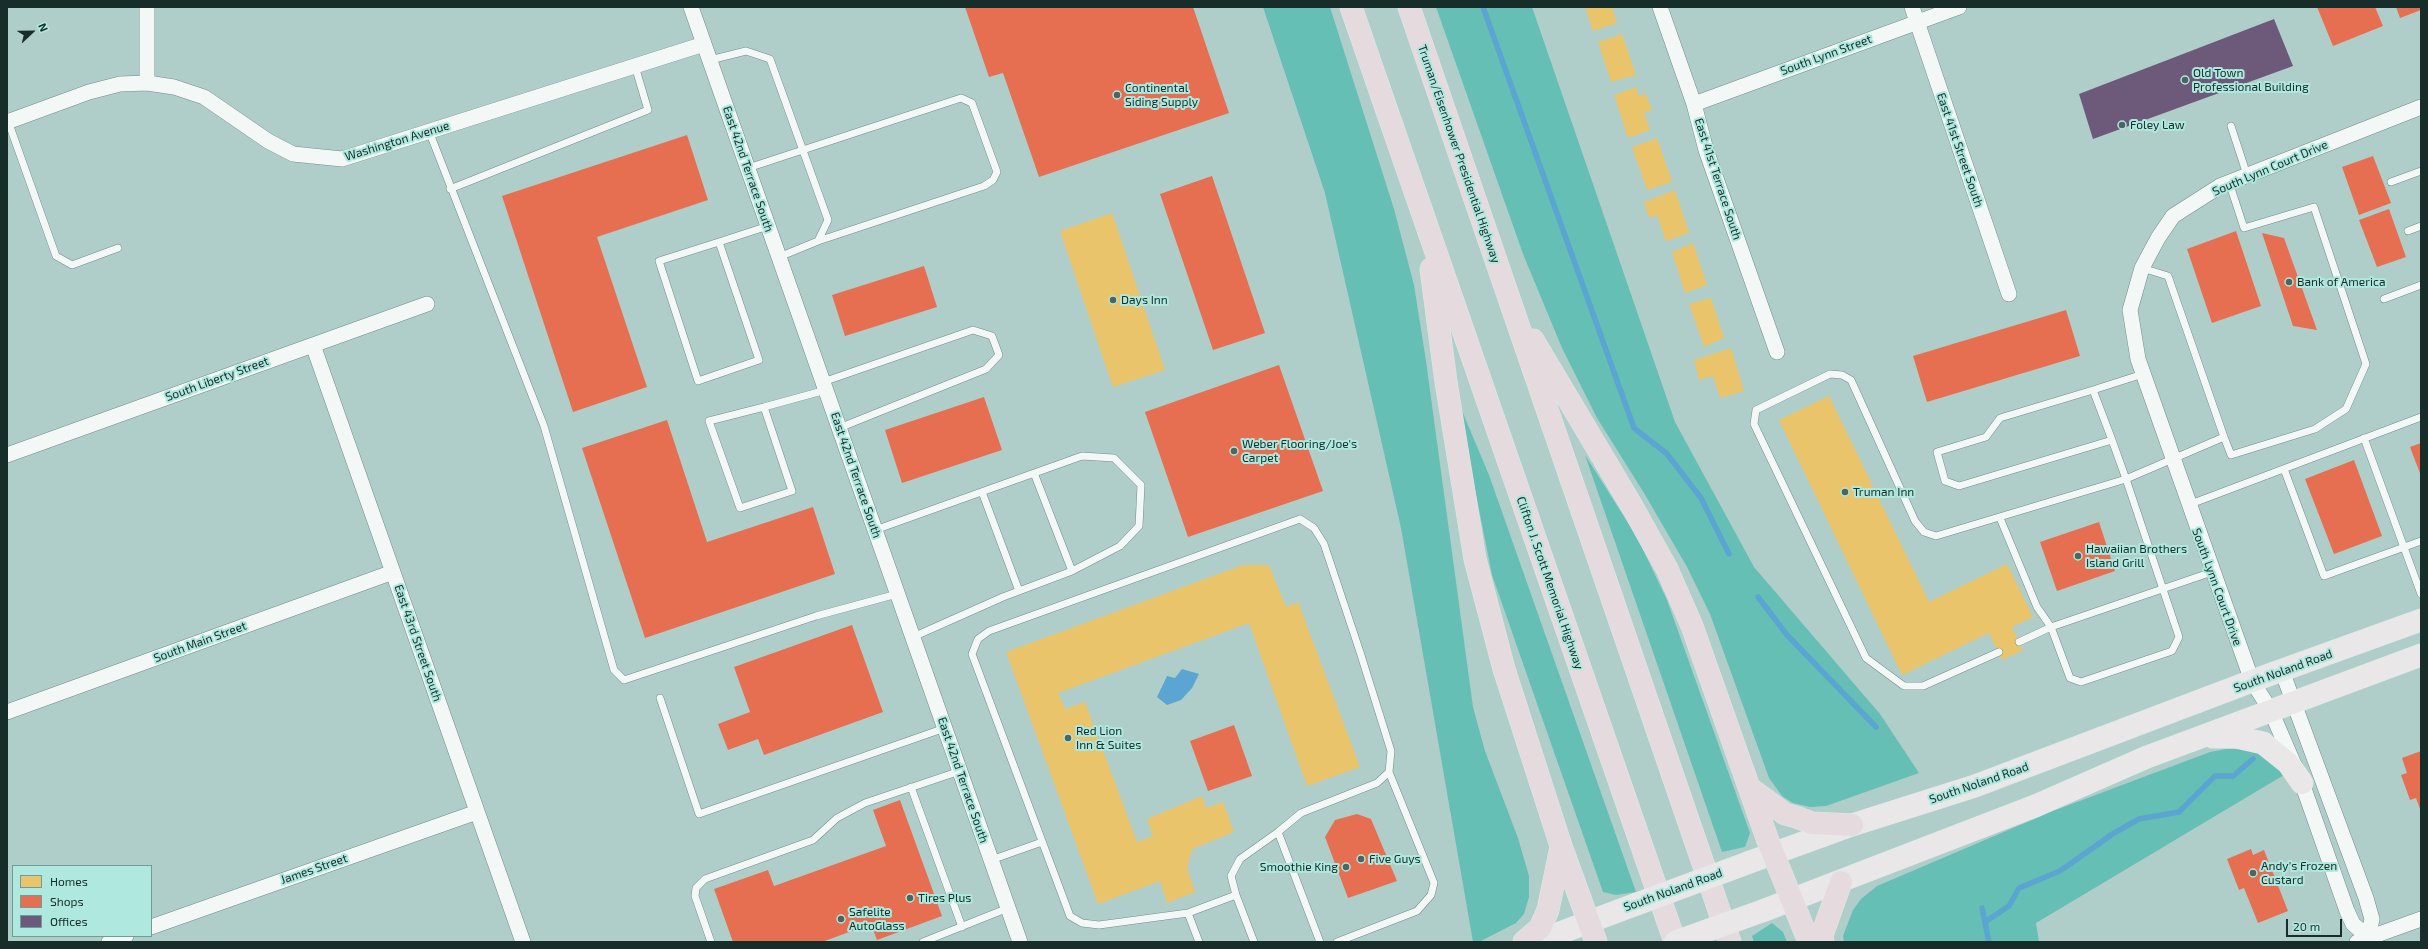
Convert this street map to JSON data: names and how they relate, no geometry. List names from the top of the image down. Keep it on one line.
{"streets":{"highway":["Truman/Eisenhower Presidential Highway","Clifton J. Scott Memorial Highway"],"main road":["South Noland Road"],"street":["South Lynn Street","Washington Avenue","East 41st Street South","South Lynn Court Drive","East 42nd Terrace South","East 41st Terrace South","South Liberty Street","South Main Street","East 43rd Street South","James Street"]},"crossings":[["South Lynn Street","East 41st Street South"],["South Lynn Street","East 41st Terrace South"],["Washington Avenue","East 42nd Terrace South"],["South Lynn Court Drive","South Noland Road"],["South Liberty Street","East 43rd Street South"],["South Main Street","East 43rd Street South"],["East 43rd Street South","James Street"]],"places":["Old Town Professional Building","Continental Siding Supply","Foley Law","Bank of America","Days Inn","Weber Flooring/Joe's Carpet","Truman Inn","Hawaiian Brothers Island Grill","Red Lion Inn & Suites","Five Guys","Smoothie King","Andy's Frozen Custard","Tires Plus","Safelite AutoGlass"],"legend":["Homes","Shops","Offices"],"scale_bar":"20 m","north":"right"}
